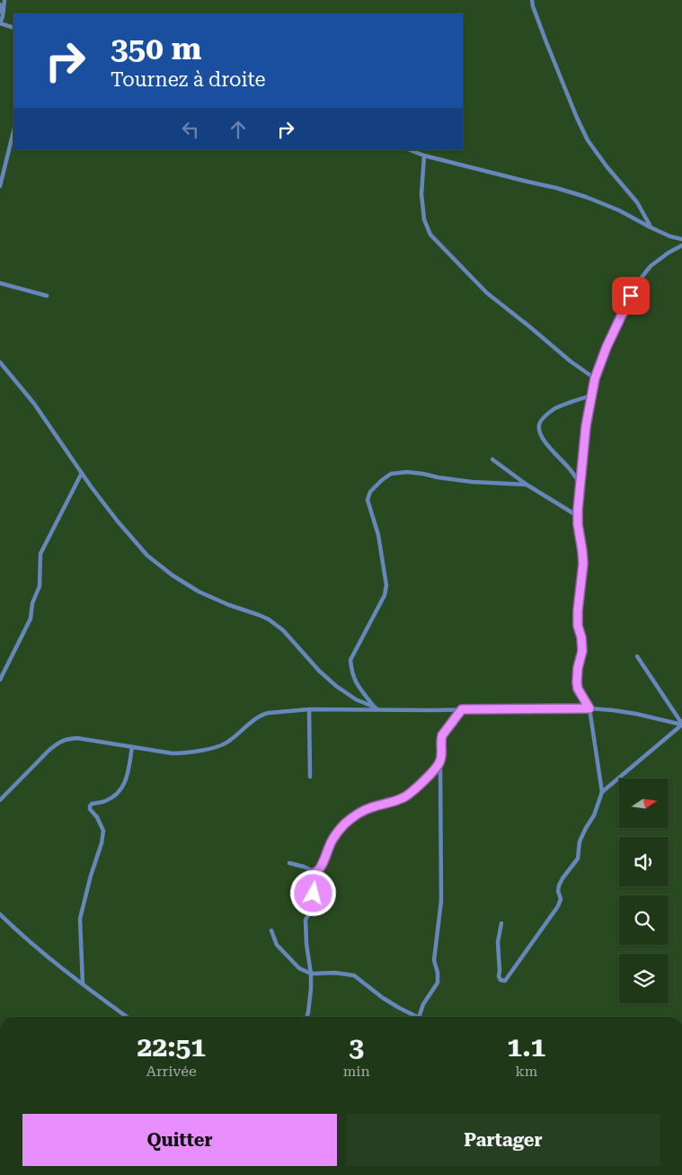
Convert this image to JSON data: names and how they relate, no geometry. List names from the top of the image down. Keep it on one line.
{"north":"right","page":{"turn":["350 m","Tournez à droite"],"eta":["22:51","Arrivée","3","min","1.1","km"],"buttons":["Quitter","Partager"]}}
